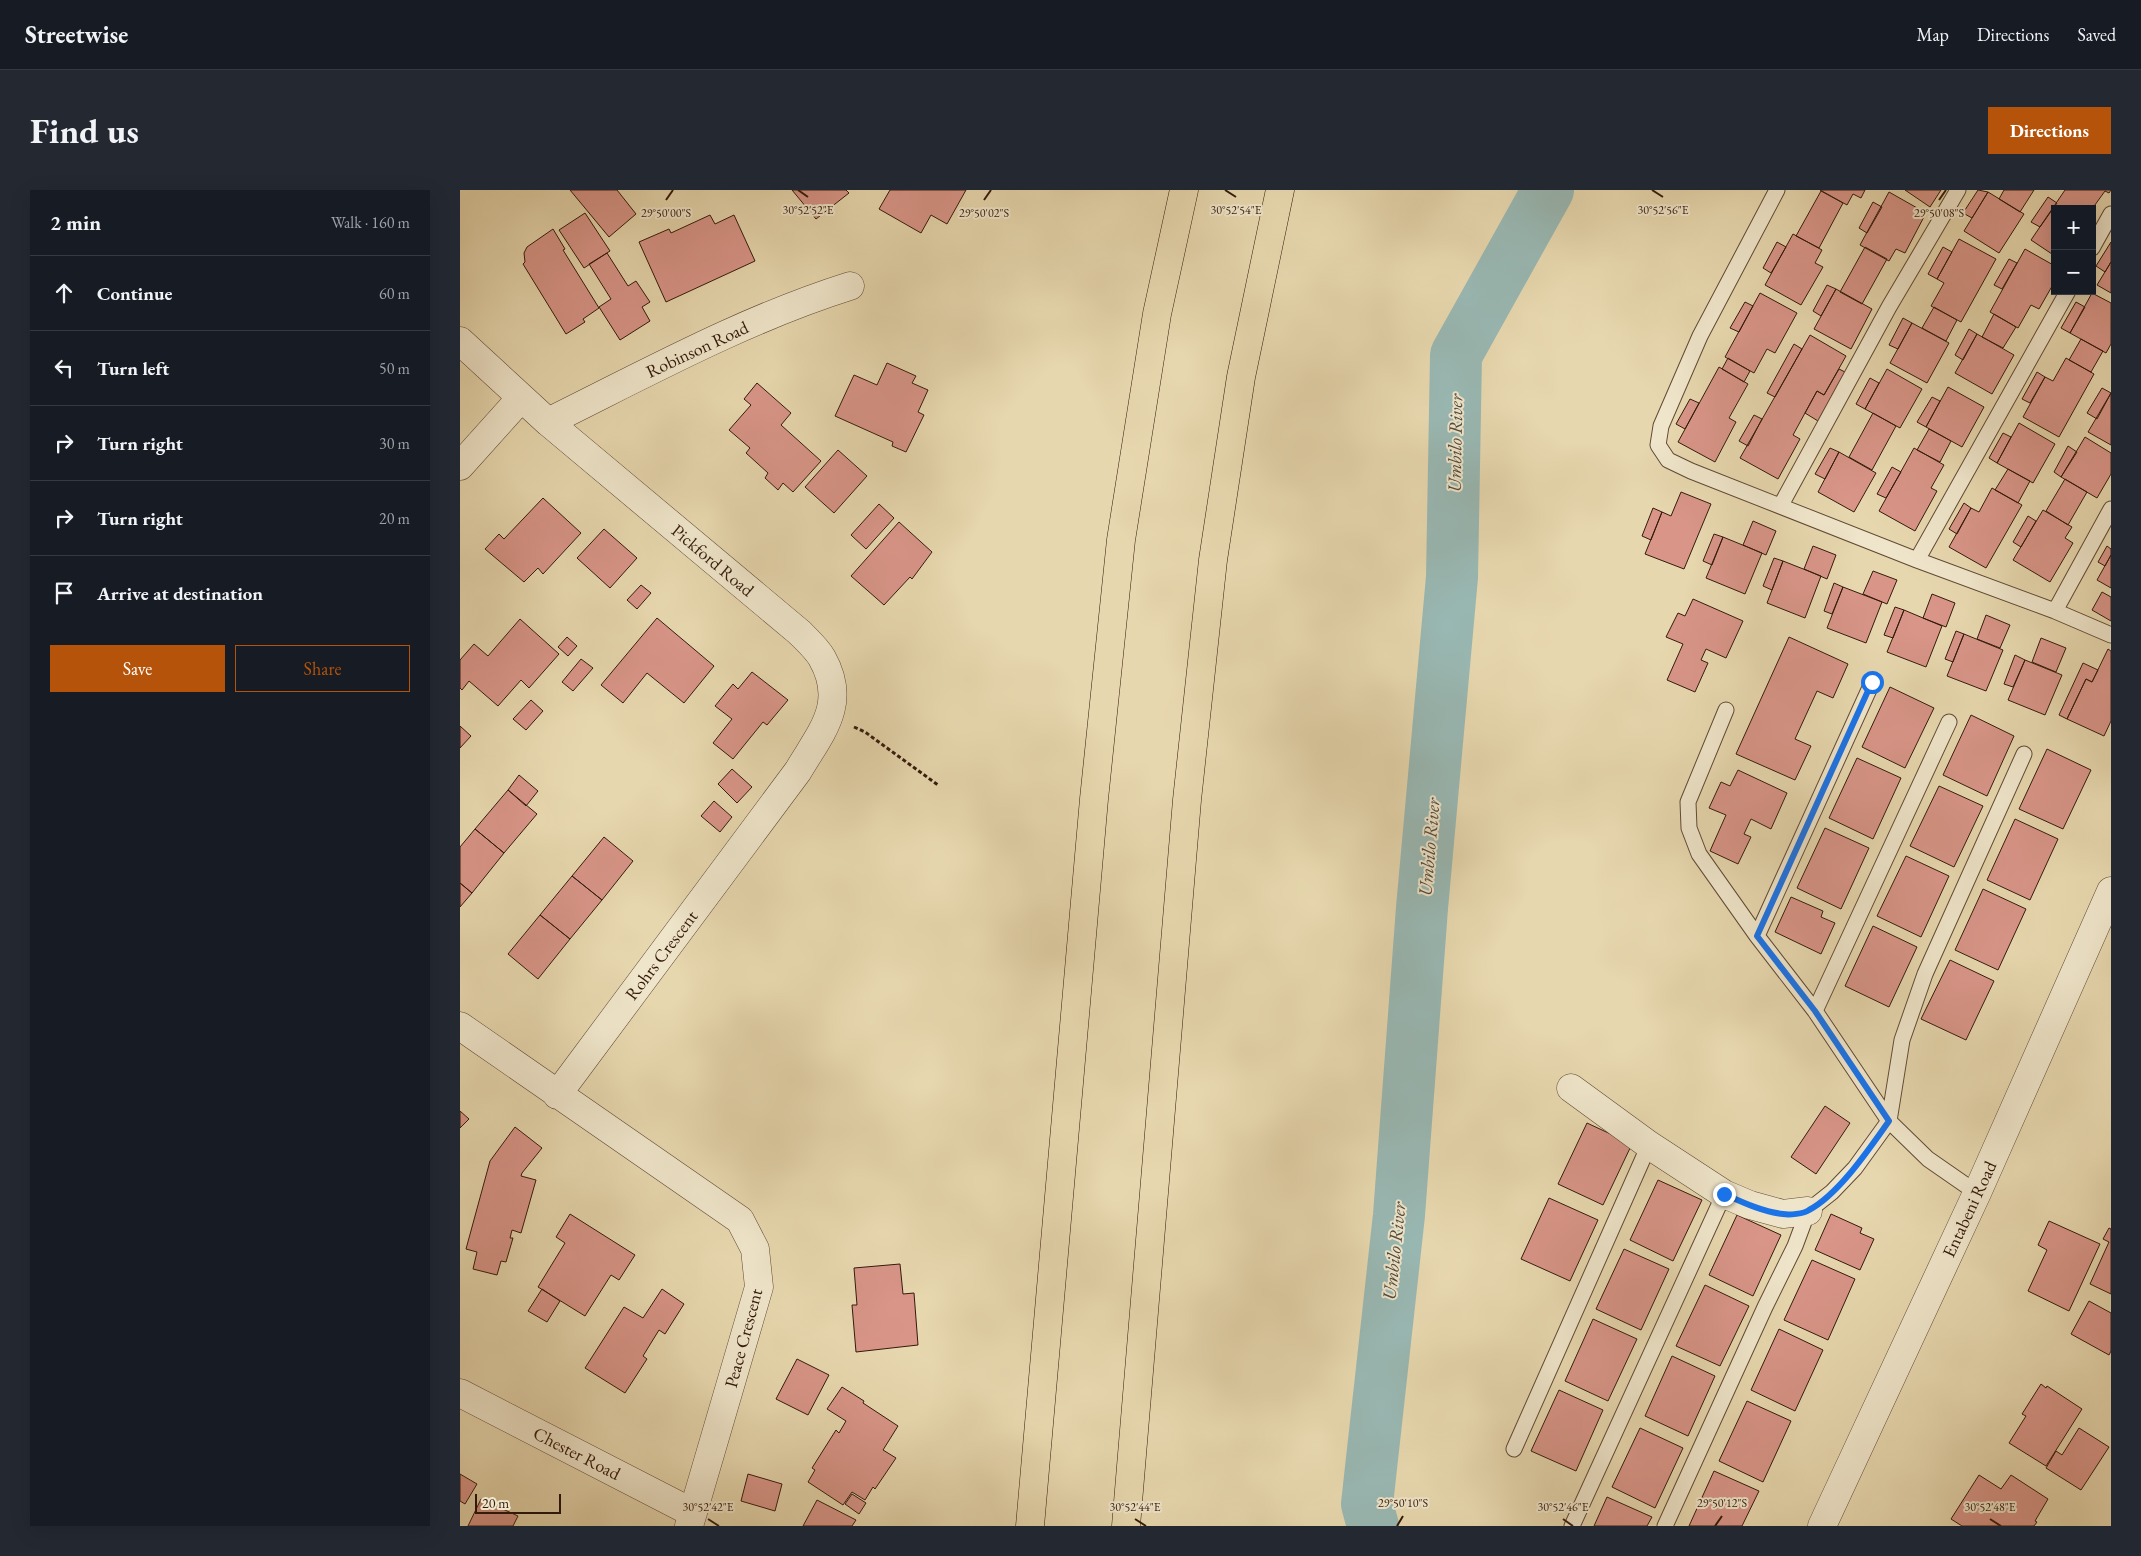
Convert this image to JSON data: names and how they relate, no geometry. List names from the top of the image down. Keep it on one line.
{"streets":{"street":["Robinson Road","Pickford Road","Rohrs Crescent","Entabeni Road","Peace Crescent","Chester Road"]},"crossings":[["Robinson Road","Pickford Road"],["Pickford Road","Rohrs Crescent"],["Rohrs Crescent","Peace Crescent"],["Peace Crescent","Chester Road"]],"water":["Umbilo River"],"scale_bar":"20 m","page":{"header":"Streetwise","nav":["Map","Directions","Saved"],"buttons":["Directions",["Save","Share"]],"title":"Find us","heading":["2 min","Walk · 160 m"],"map_buttons":["+","−"],"list":[["Continue","60 m"],["Turn left","50 m"],["Turn right","30 m"],["Turn right","20 m"],"Arrive at destination"],"scale":"20 m"},"coordinates":["30°52'52\"E","30°52'54\"E","30°52'56\"E","29°50'00\"S","29°50'08\"S","29°50'02\"S","29°50'10\"S","29°50'12\"S","30°52'42\"E","30°52'44\"E","30°52'46\"E","30°52'48\"E"]}
